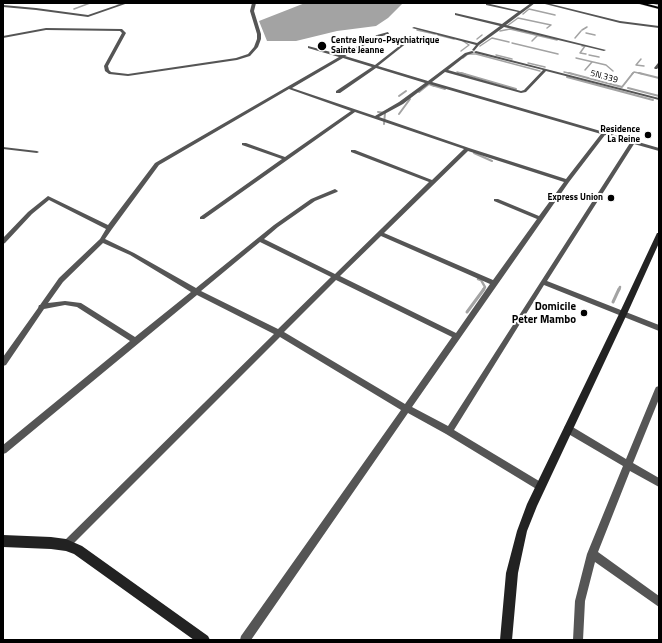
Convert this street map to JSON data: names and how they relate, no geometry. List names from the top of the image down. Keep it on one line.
{"streets":{"street":["5N.339"]},"places":["Centre Neuro-Psychiatrique Sainte Jeanne","Residence La Reine","Express Union","Domicile Peter Mambo"]}
